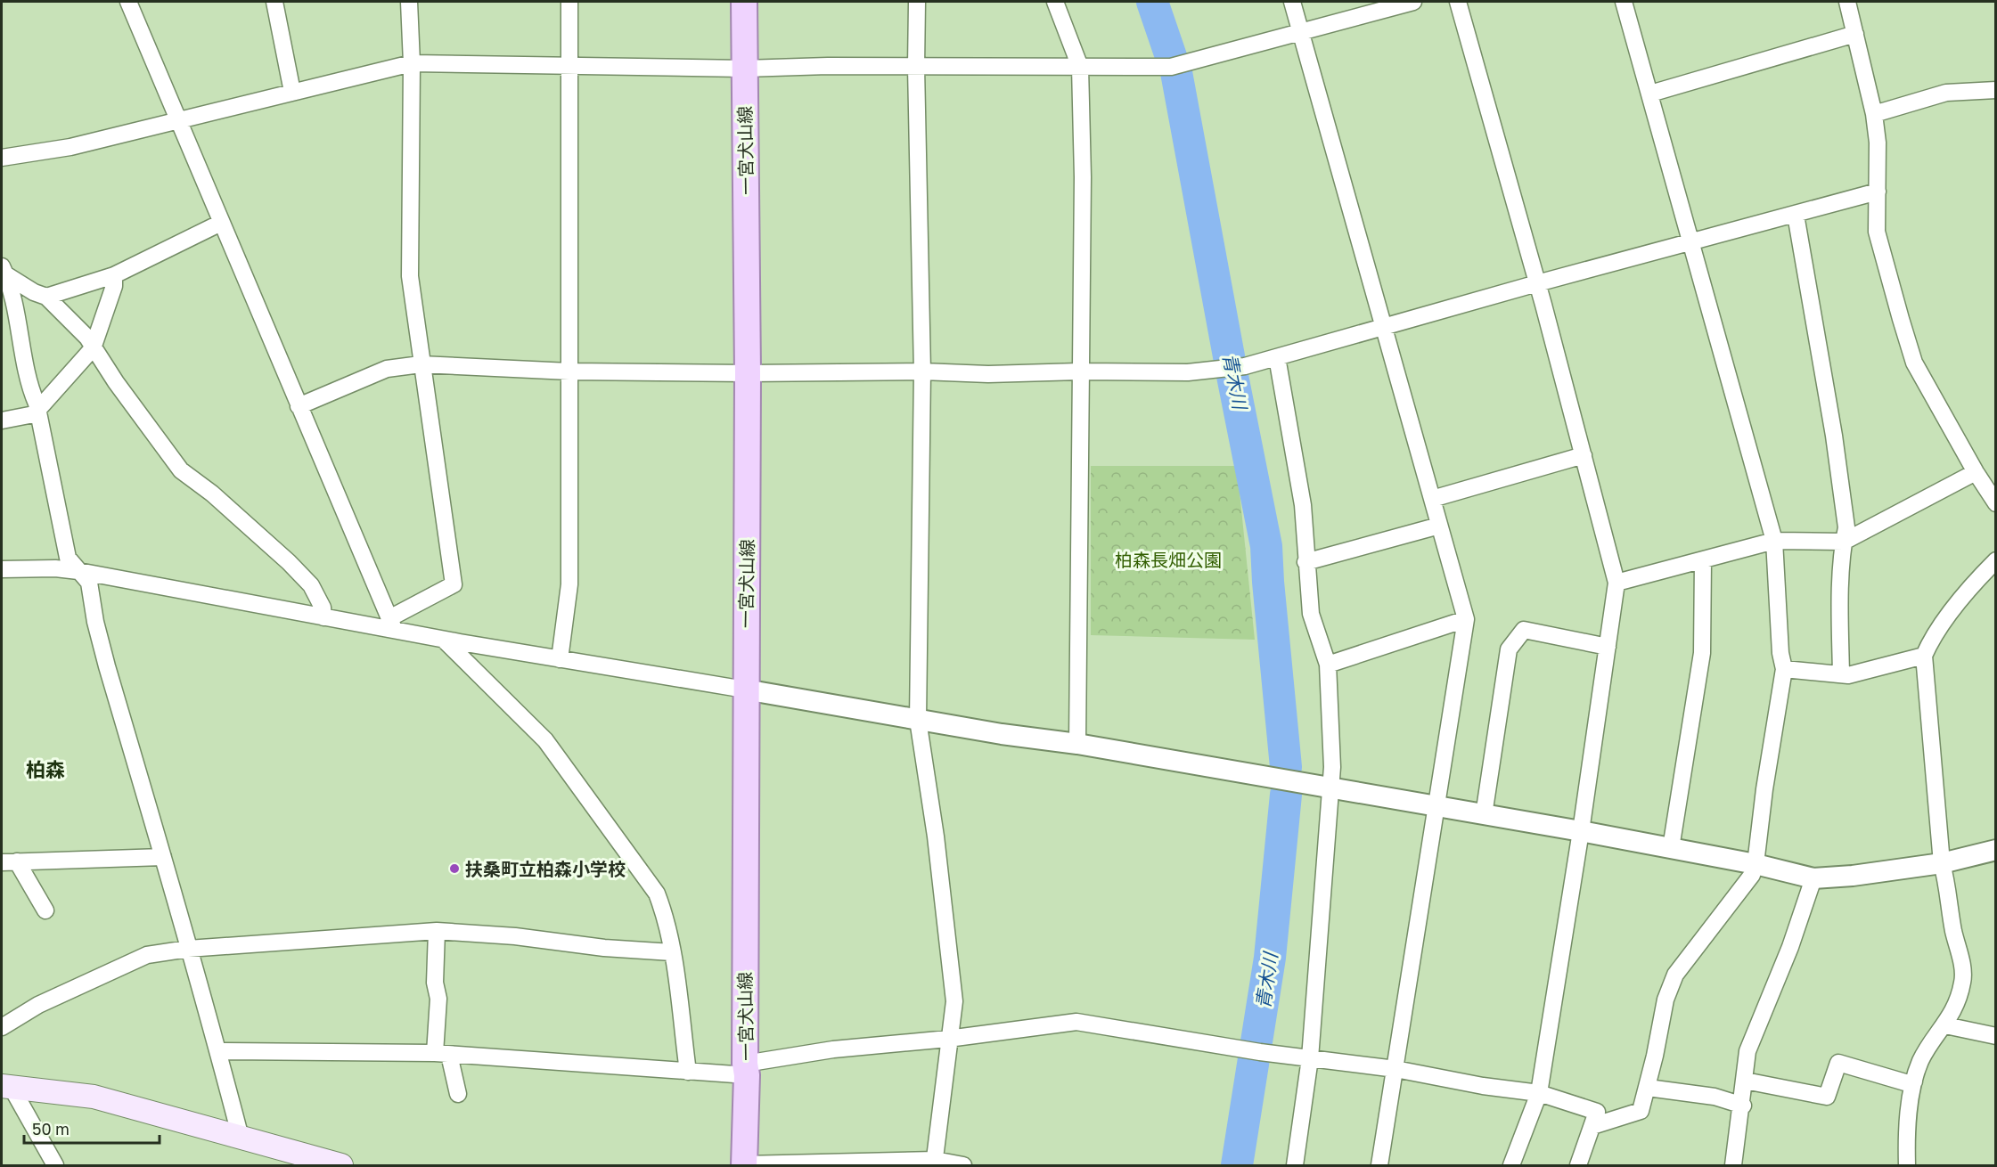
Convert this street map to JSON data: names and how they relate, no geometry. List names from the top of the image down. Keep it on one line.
{"streets":{"main road":["一宮犬山線"]},"districts":["柏森"],"water":["青木川"],"parks":["柏森長畑公園"],"places":["扶桑町立柏森小学校"],"scale_bar":"50 m"}
